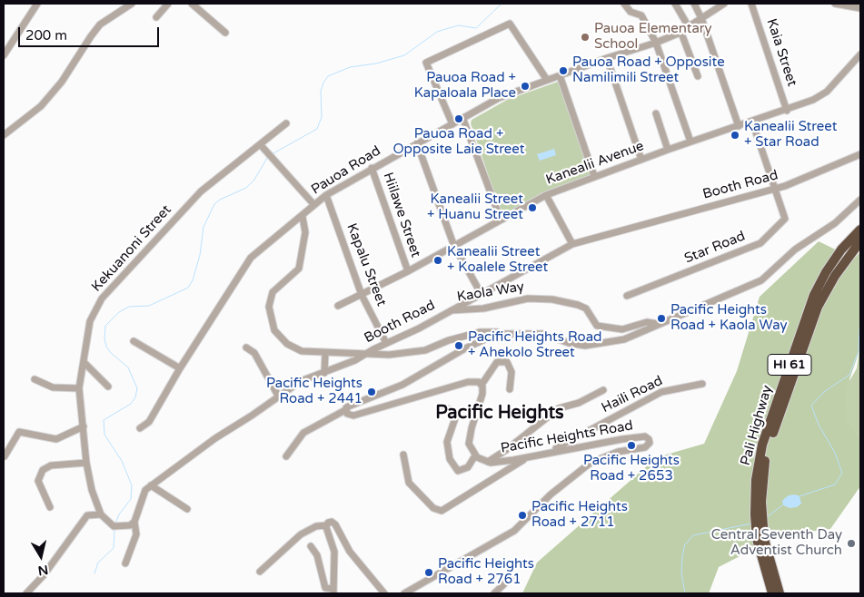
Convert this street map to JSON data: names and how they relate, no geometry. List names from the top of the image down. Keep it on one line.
{"streets":{"highway":["HI 61","Pali Highway"],"street":["Kaia Street","Kanealii Avenue","Pauoa Road","Booth Road","Hiilawe Street","Star Road","Kekuanoni Street","Kapalu Street","Kaola Way","Haili Road","Pacific Heights Road"]},"crossings":[["Kaia Street","Kanealii Avenue"],["Kanealii Avenue","Hiilawe Street"],["Kanealii Avenue","Star Road"],["Kanealii Avenue","Kapalu Street"],["Pauoa Road","Hiilawe Street"],["Pauoa Road","Kapalu Street"],["Booth Road","Star Road"],["Booth Road","Kapalu Street"],["Booth Road","Kaola Way"],["Haili Road","Pacific Heights Road"]],"districts":["Pacific Heights"],"places":["Pauoa Elementary School","Pauoa Road + Opposite Namilimili Street","Pauoa Road + Kapaloala Place","Pauoa Road + Opposite Laie Street","Kanealii Street + Star Road","Kanealii Street + Huanu Street","Kanealii Street + Koalele Street","Pacific Heights Road + Kaola Way","Pacific Heights Road + Ahekolo Street","Pacific Heights Road + 2441","Pacific Heights Road + 2653","Pacific Heights Road + 2711","Central Seventh Day Adventist Church","Pacific Heights Road + 2761"],"scale_bar":"200 m","north":"bottom"}
